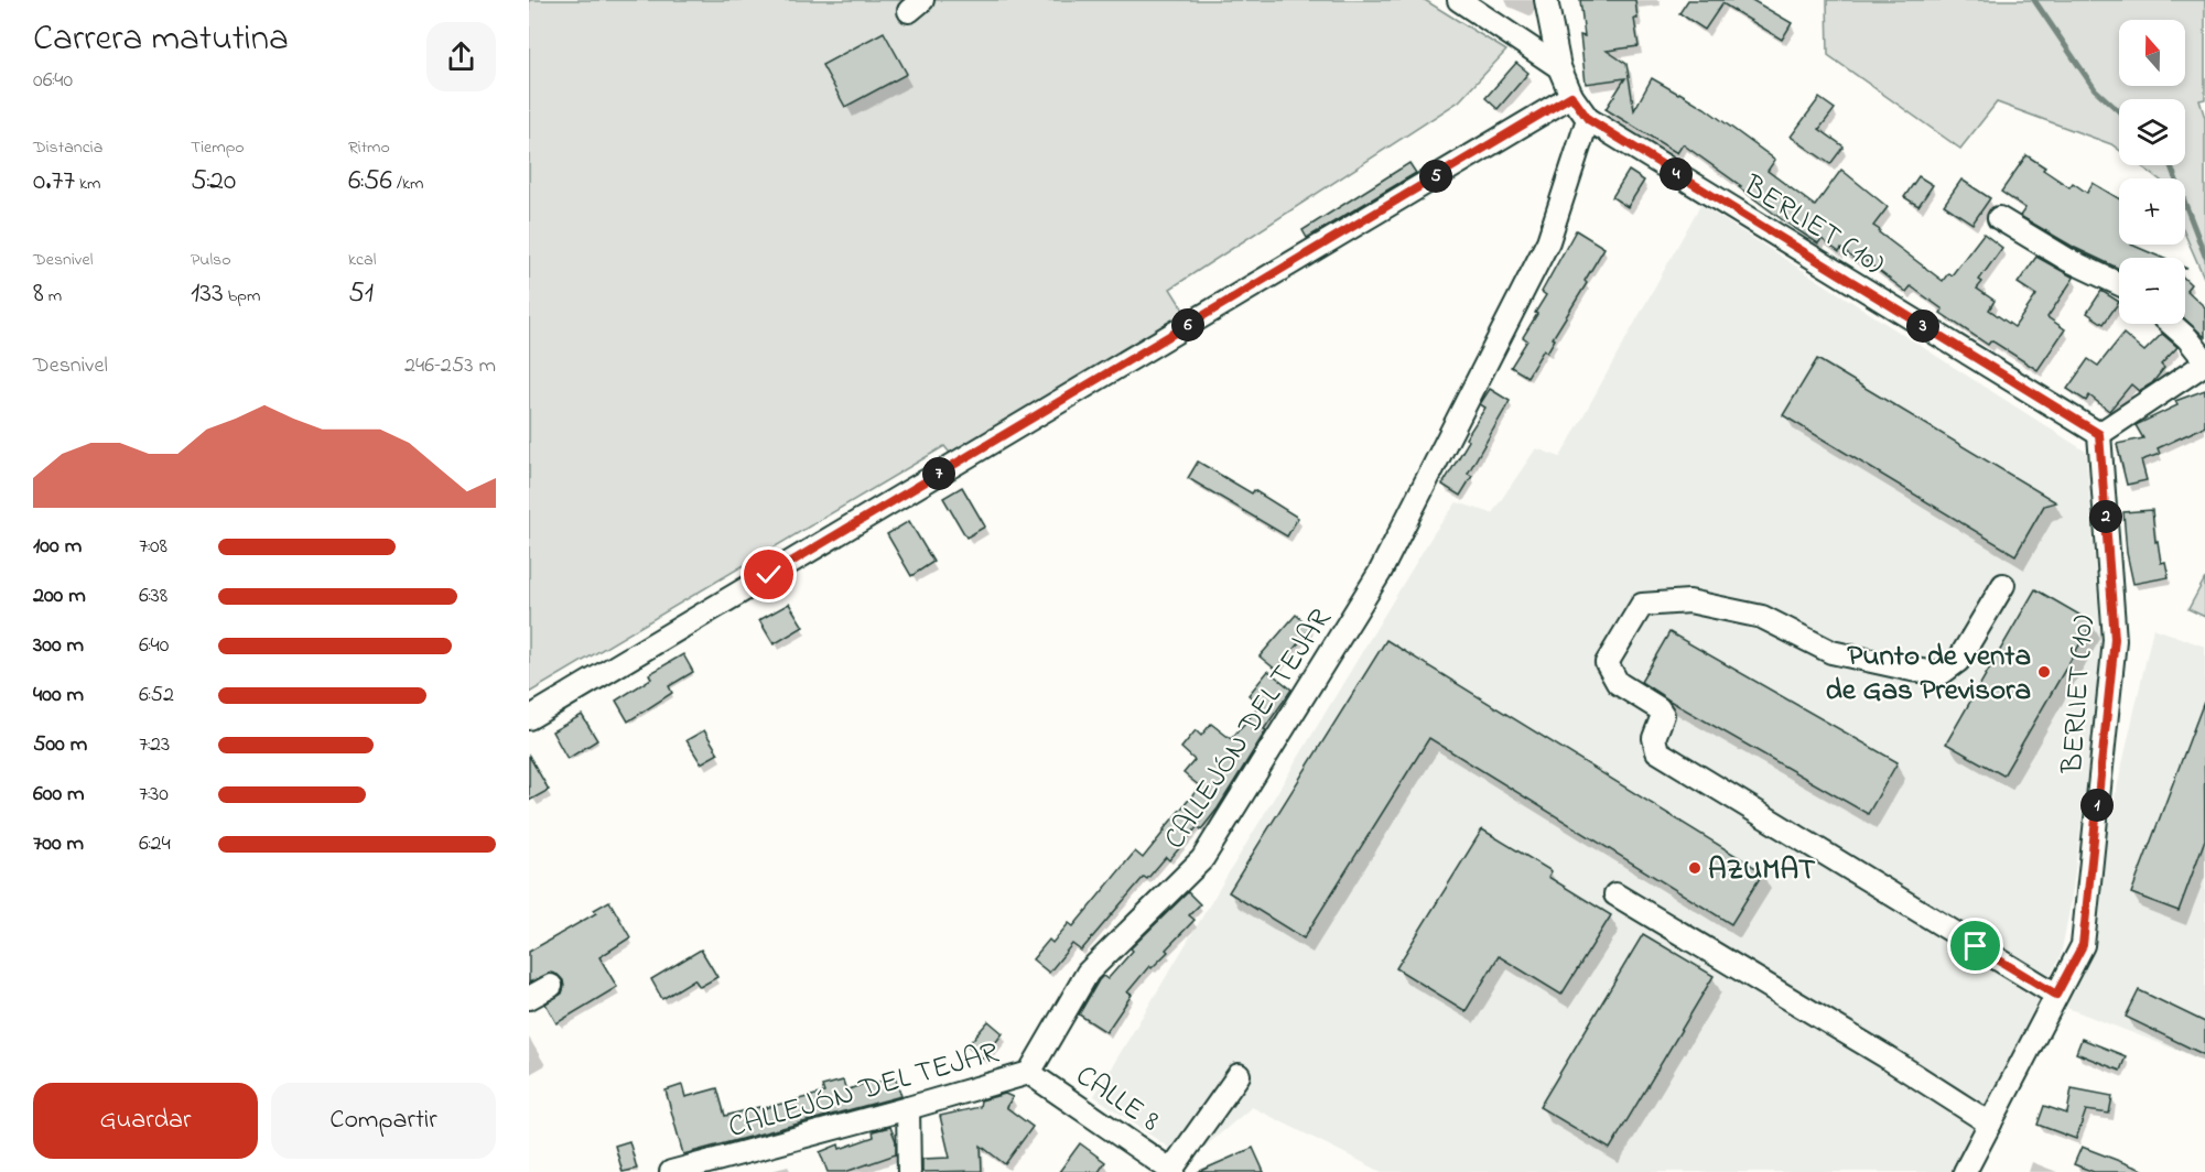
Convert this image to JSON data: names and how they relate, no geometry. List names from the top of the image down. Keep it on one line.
{"streets":{"street":["BERLIET (10)","CALLEJÓN DEL TEJAR","CALLE 8"]},"crossings":[["BERLIET (10)","CALLEJÓN DEL TEJAR"],["CALLEJÓN DEL TEJAR","CALLE 8"]],"places":["Punto de venta de Gas Previsora","AZUMAT"],"north":"top","page":{"heading":["Carrera matutina","06:40"],"map_buttons":["+","−"],"stats":[["Distancia","0.77 km"],["Tiempo","5:20"],["Ritmo","6:56 /km"],["Desnivel","8 m"],["Pulso","133 bpm"],["kcal","51"]],"pins":["4","5","6","3","7","2","1"],"chart":["Desnivel","246–253 m"],"list":[{"name":"100 m","note":"7:08"},{"name":"200 m","note":"6:38"},{"name":"300 m","note":"6:40"},{"name":"400 m","note":"6:52"},{"name":"500 m","note":"7:23"},{"name":"600 m","note":"7:30"},{"name":"700 m","note":"6:24"}],"buttons":["Guardar","Compartir"]}}
